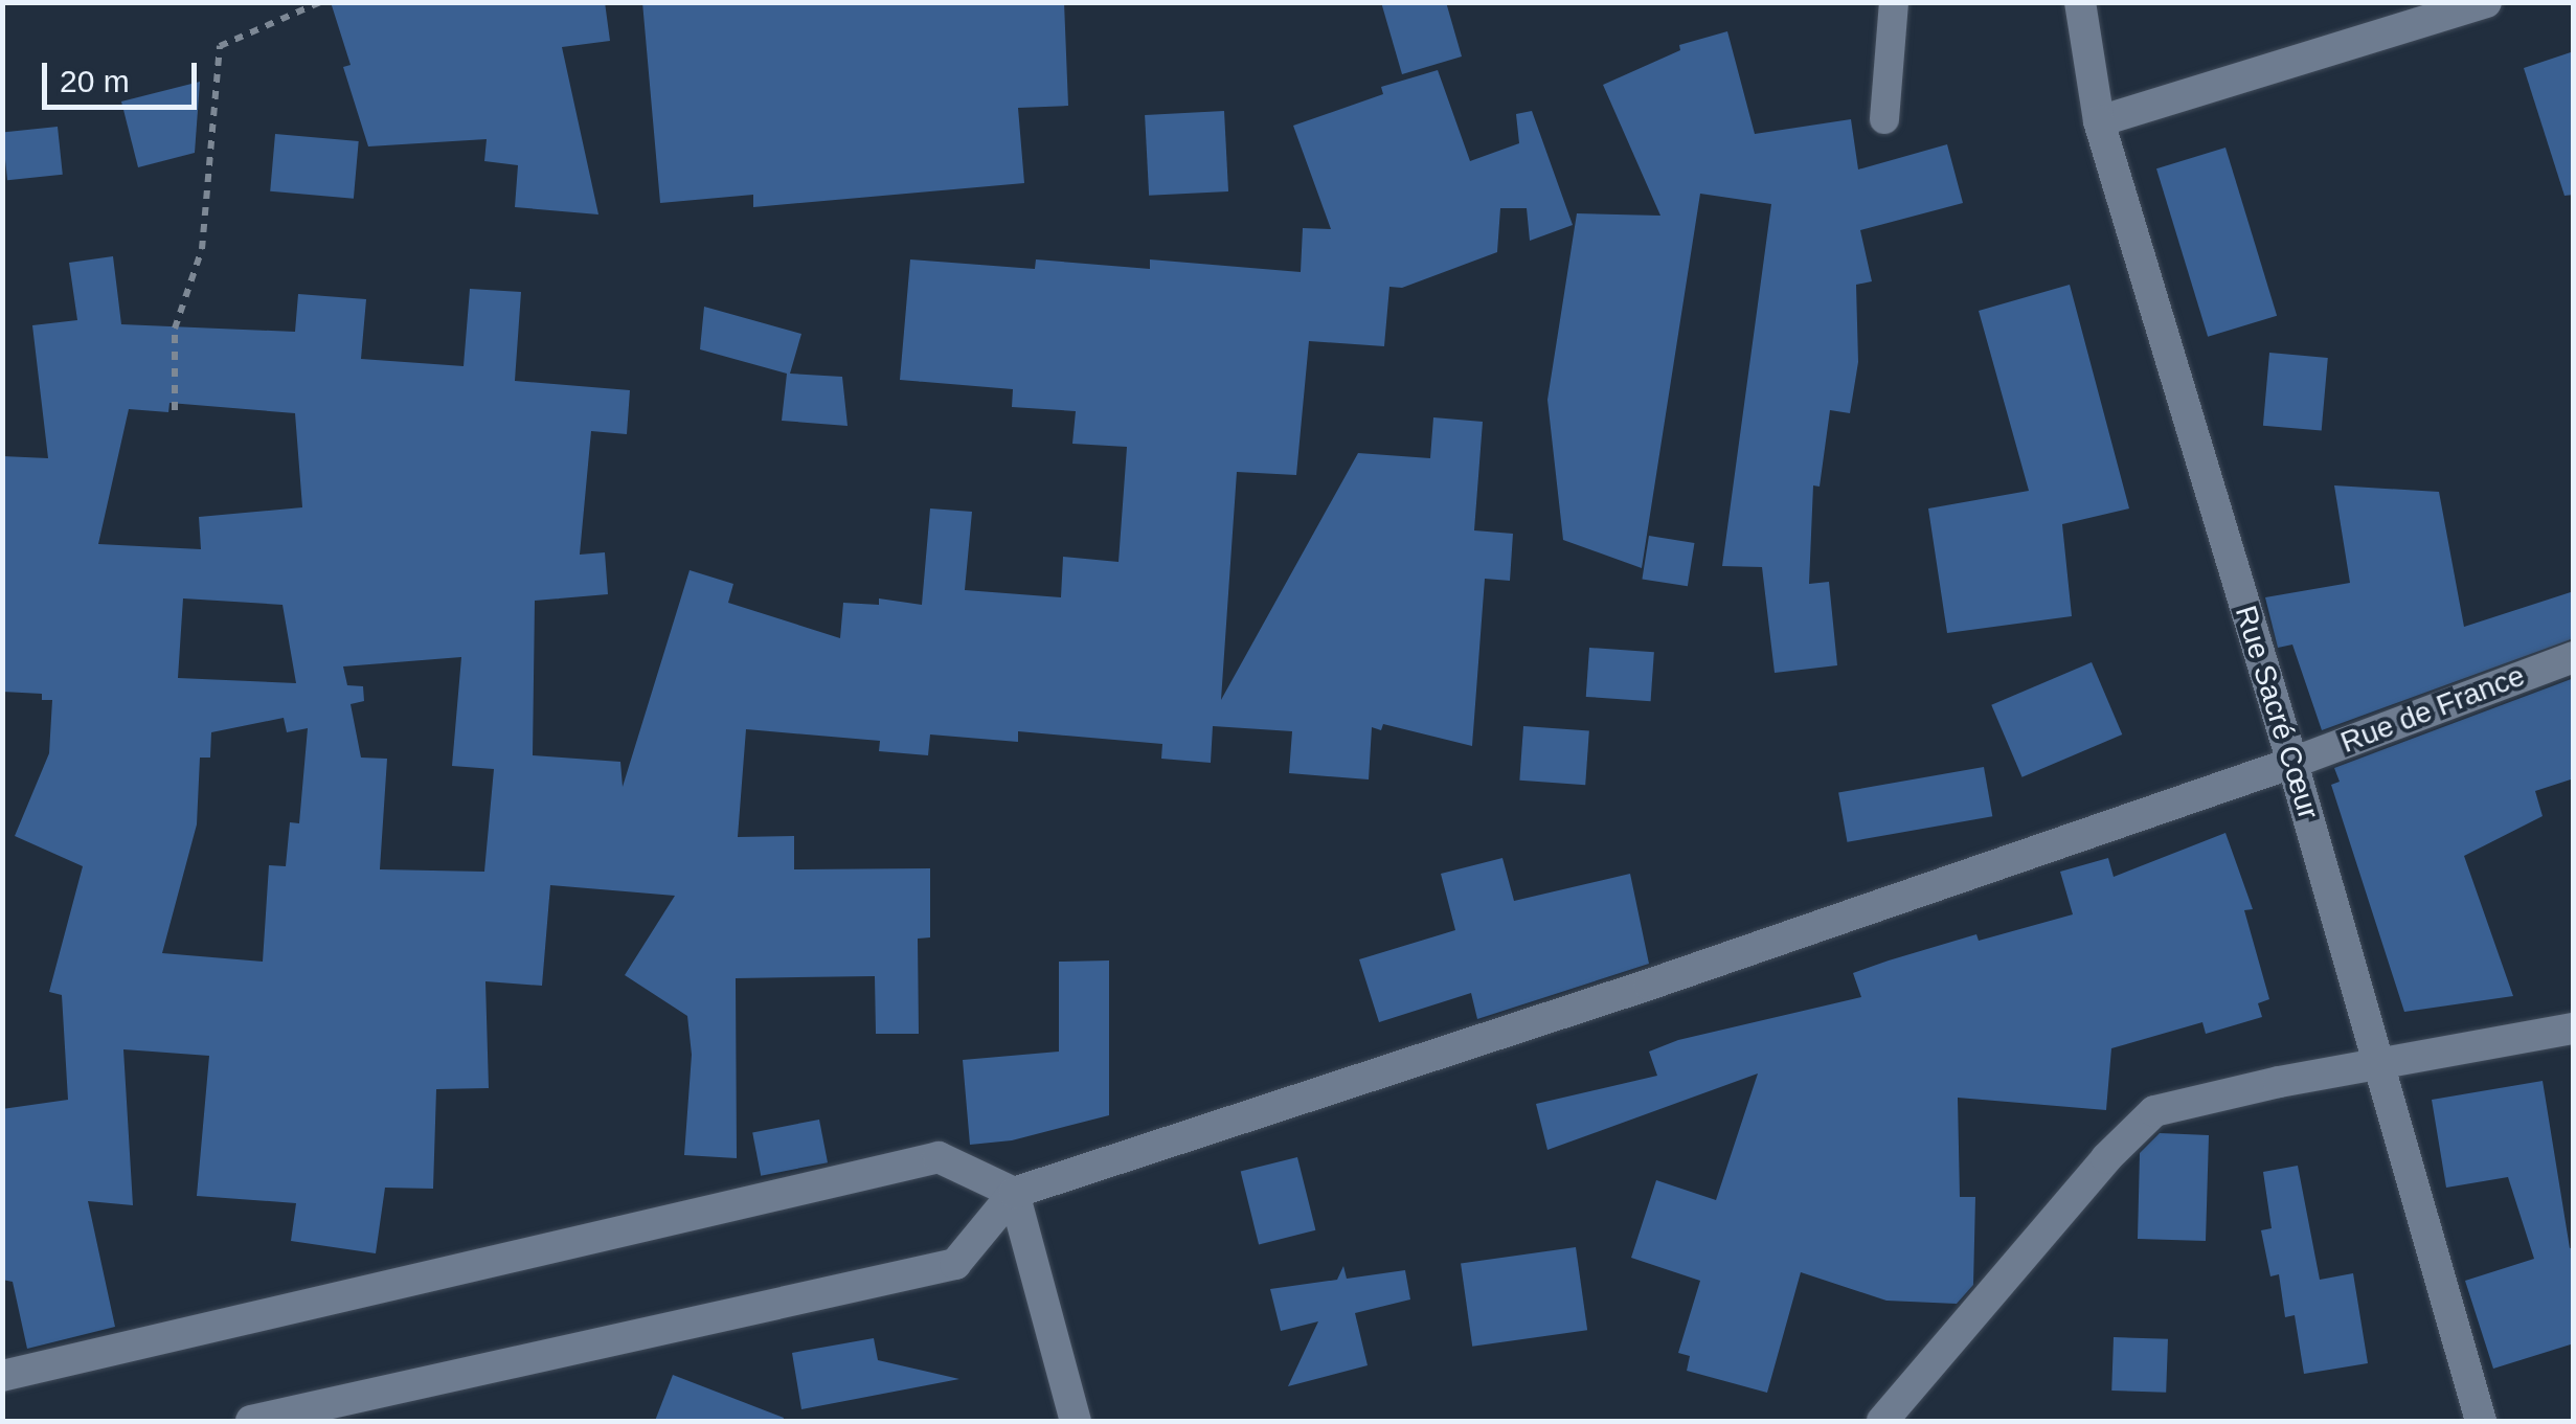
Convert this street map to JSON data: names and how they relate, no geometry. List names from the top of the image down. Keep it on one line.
{"streets":{"street":["Rue de France","Rue Sacré Cœur"]},"crossings":[["Rue de France","Rue Sacré Cœur"]],"scale_bar":"20 m"}
